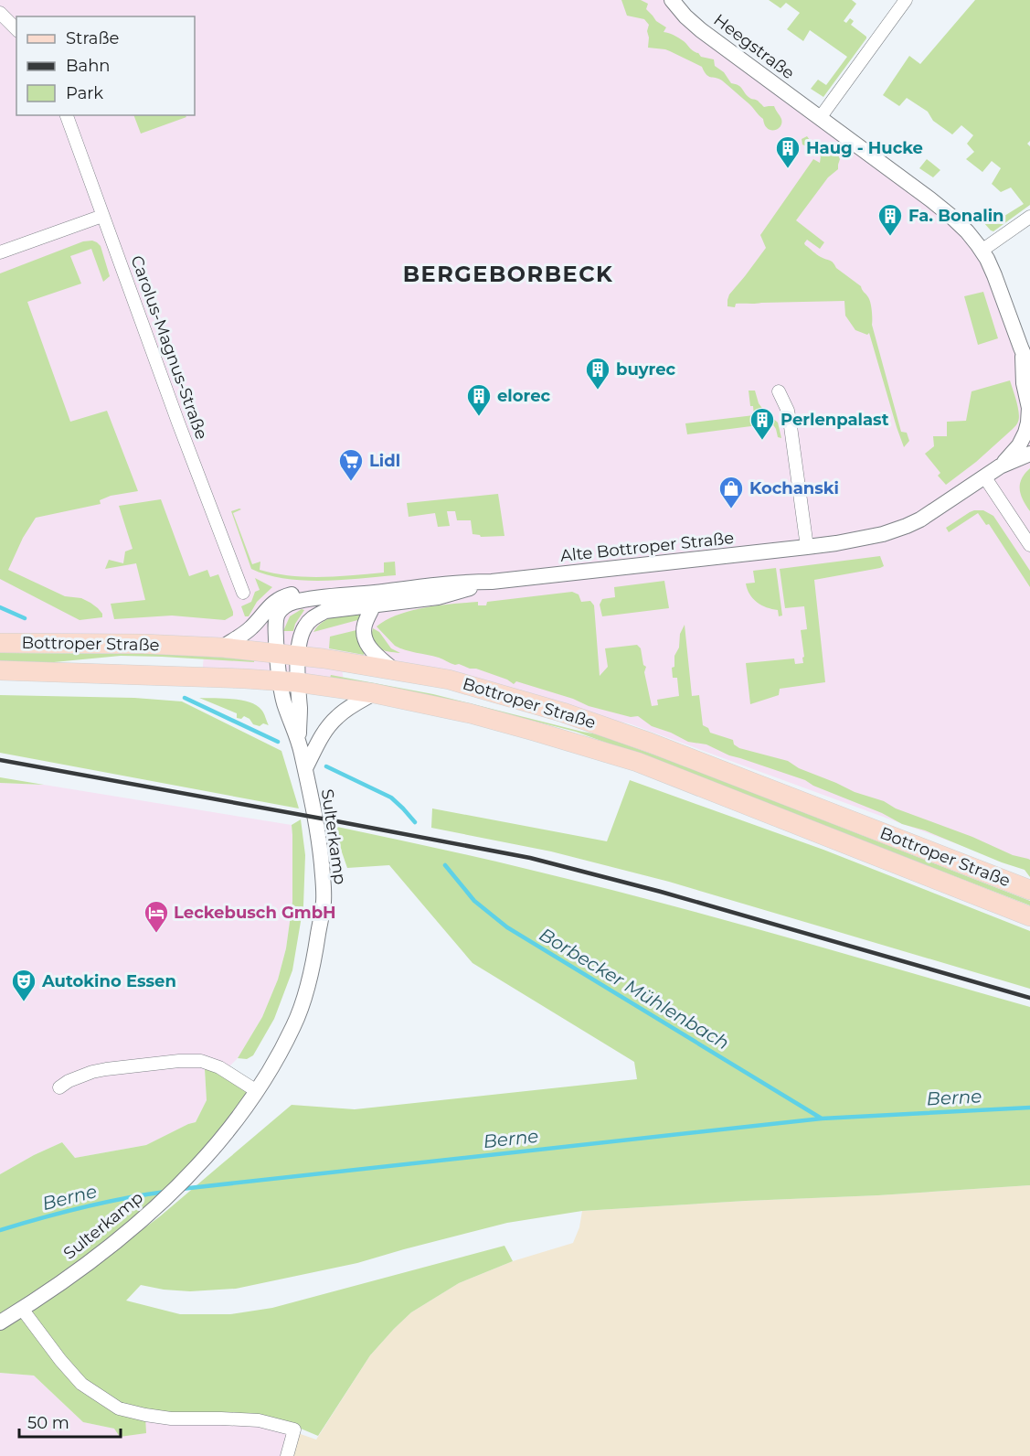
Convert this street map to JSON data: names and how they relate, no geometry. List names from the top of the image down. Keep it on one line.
{"streets":{"main road":["Bottroper Straße"],"street":["Heegstraße","Carolus-Magnus-Straße","Alte Bottroper Straße","Sulterkamp"]},"crossings":[["Heegstraße","Alte Bottroper Straße"],["Alte Bottroper Straße","Bottroper Straße"],["Alte Bottroper Straße","Sulterkamp"],["Bottroper Straße","Sulterkamp"]],"districts":["BERGEBORBECK"],"water":["Borbecker Mühlenbach","Berne"],"places":{"building":["Haug - Hucke","Fa. Bonalin","buyrec","elorec","Perlenpalast"],"supermarket":["Lidl"],"shop":["Kochanski"],"hotel":["Leckebusch GmbH"],"theatre":["Autokino Essen"]},"legend":["Straße","Bahn","Park"],"scale_bar":"50 m"}
